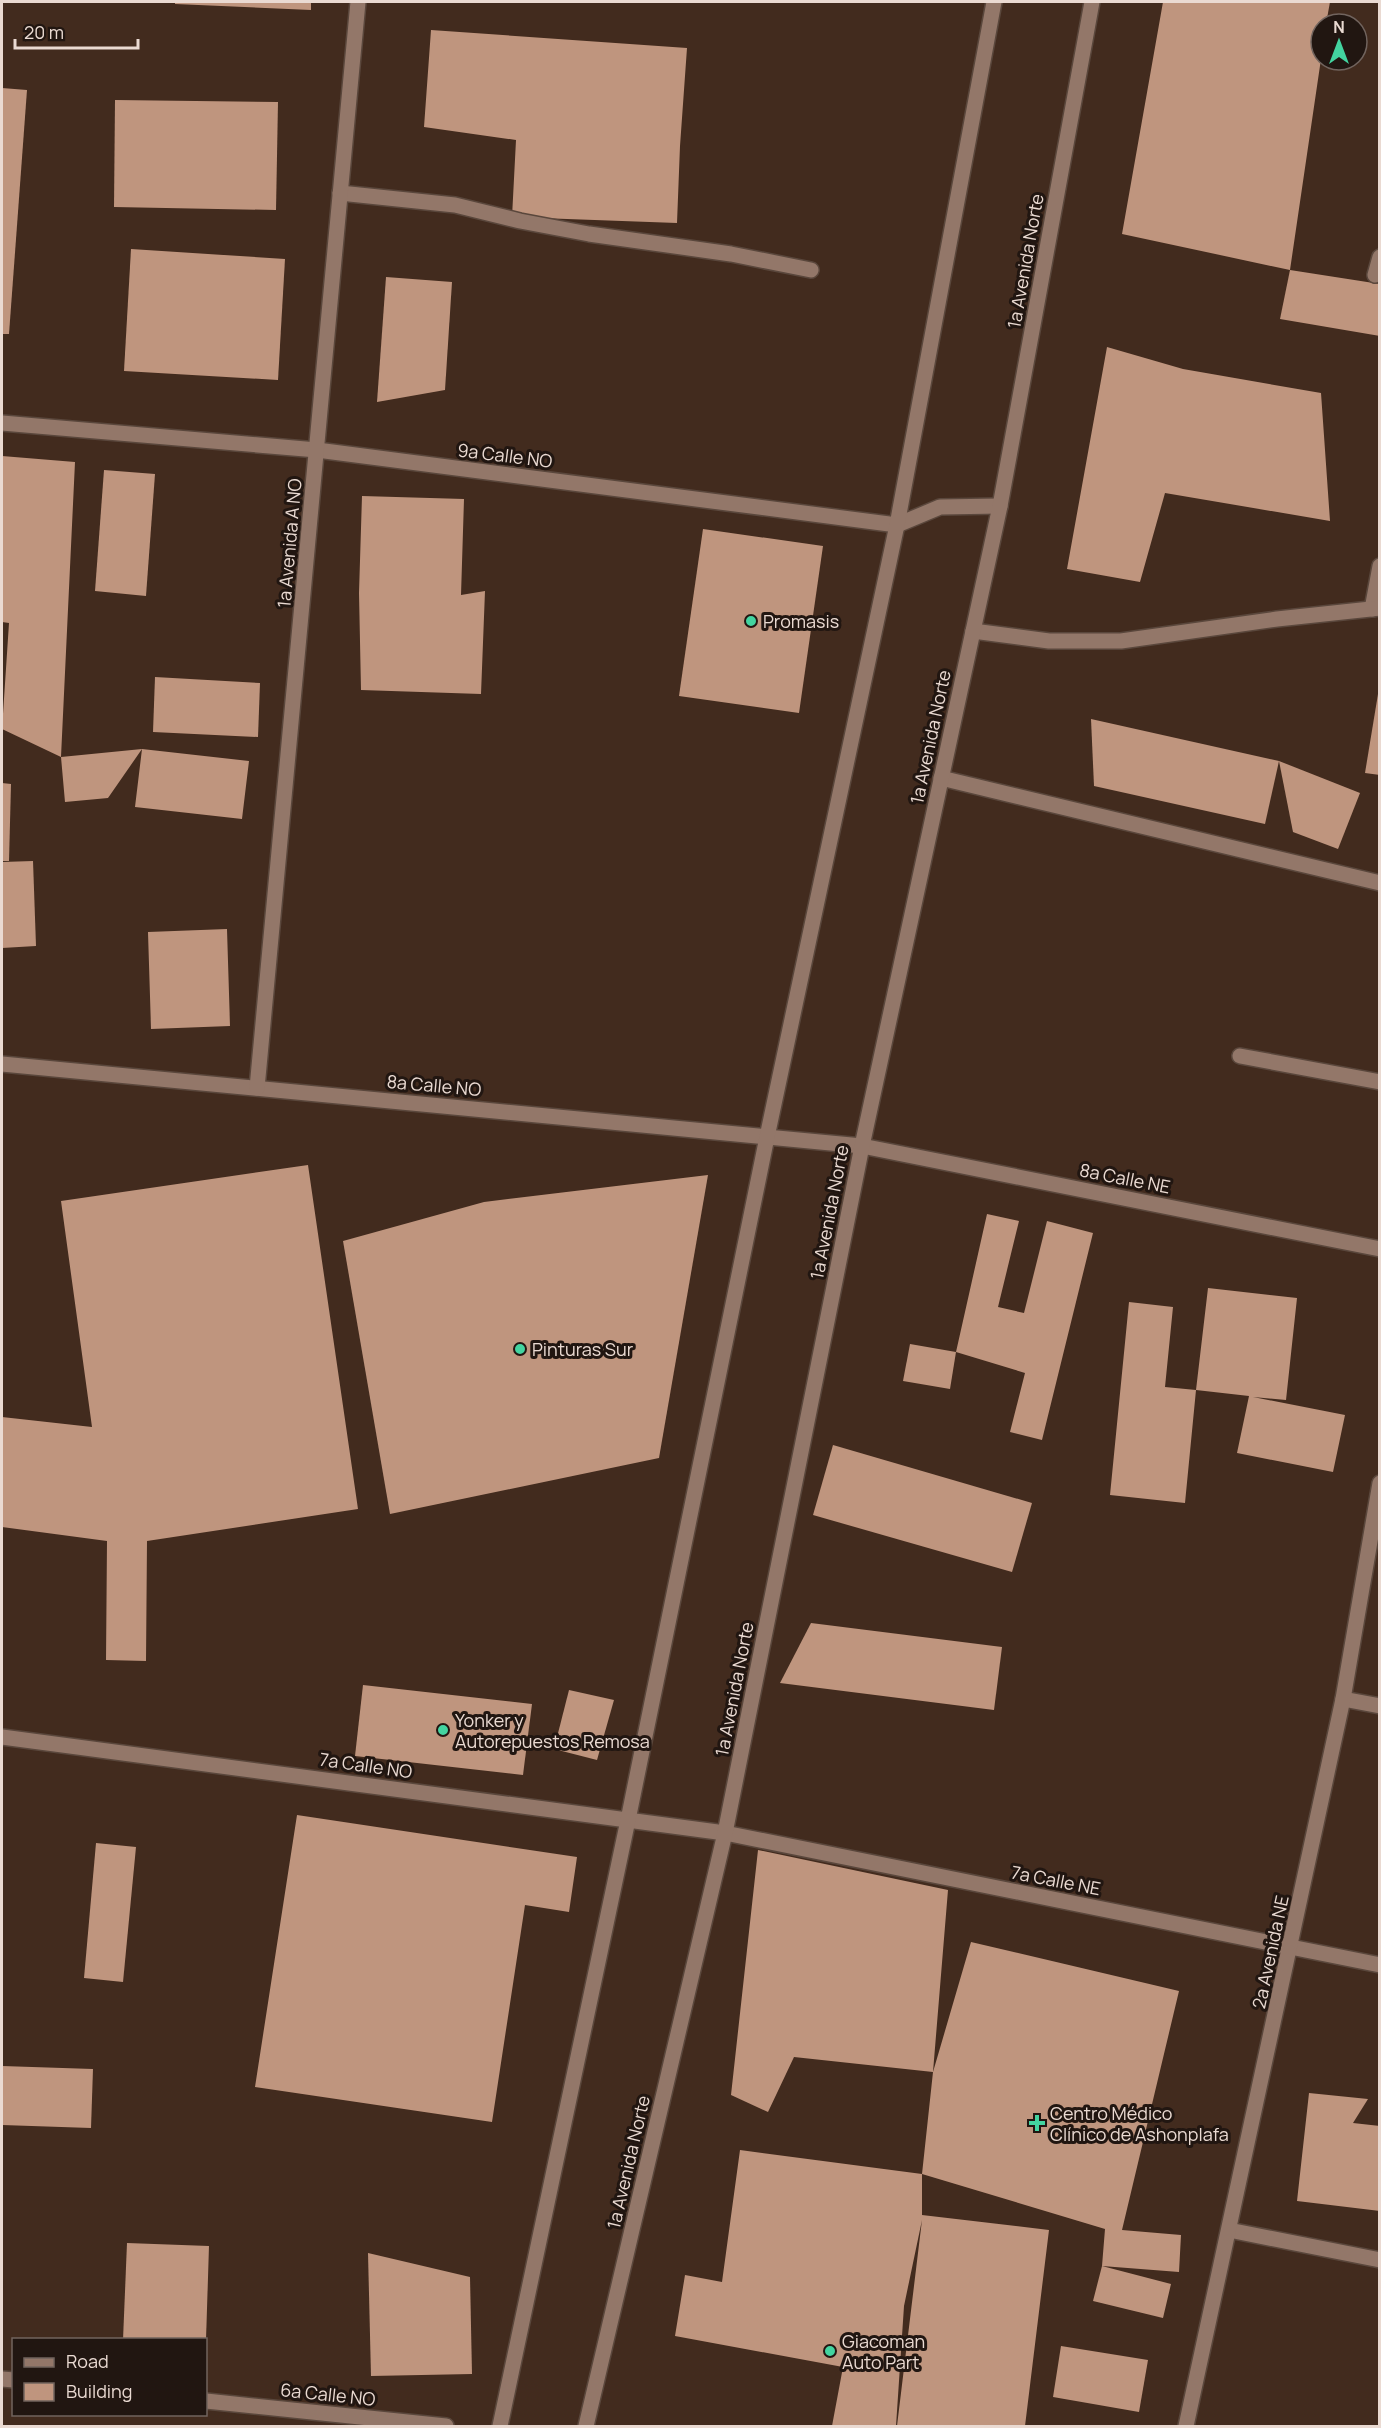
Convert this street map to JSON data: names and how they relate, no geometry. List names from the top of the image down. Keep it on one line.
{"streets":{"street":["1a Avenida Norte","9a Calle NO","1a Avenida A NO","8a Calle NO","8a Calle NE","7a Calle NO","7a Calle NE","2a Avenida NE","6a Calle NO"]},"crossings":[["1a Avenida Norte","8a Calle NO"],["1a Avenida Norte","8a Calle NE"],["1a Avenida Norte","7a Calle NO"],["1a Avenida Norte","7a Calle NE"],["9a Calle NO","1a Avenida A NO"],["1a Avenida A NO","8a Calle NO"],["8a Calle NO","8a Calle NE"],["7a Calle NO","7a Calle NE"],["7a Calle NE","2a Avenida NE"]],"places":{"other":["Promasis","Pinturas Sur","Yonker y Autorepuestos Remosa","Giacoman Auto Part"],"health":["Centro Médico Clínico de Ashonplafa"]},"legend":["Road","Building"],"scale_bar":"20 m","north":"top"}
